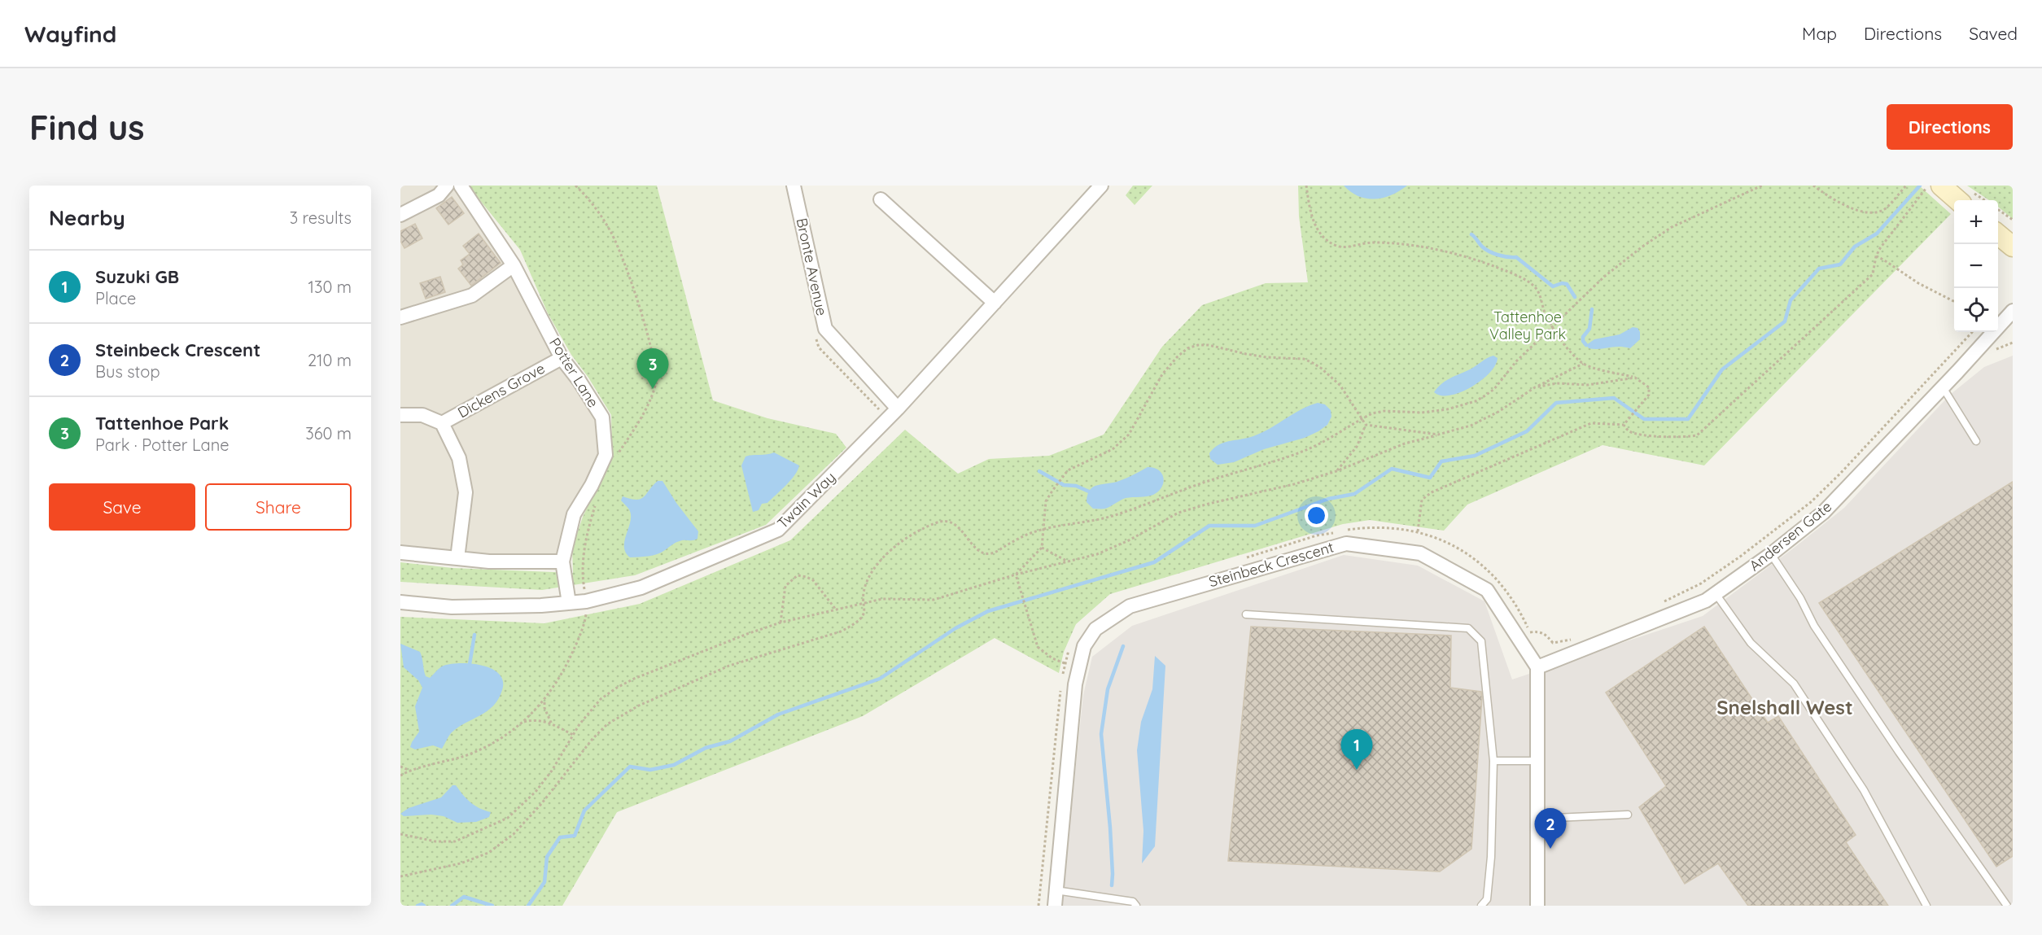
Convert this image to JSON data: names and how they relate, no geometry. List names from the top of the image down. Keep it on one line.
{"streets":{"street":["Bronte Avenue","Potter Lane","Dickens Grove","Twain Way","Andersen Gate","Steinbeck Crescent"]},"crossings":[["Bronte Avenue","Twain Way"],["Potter Lane","Dickens Grove"],["Potter Lane","Twain Way"],["Andersen Gate","Steinbeck Crescent"]],"districts":["Snelshall West"],"parks":["Tattenhoe Valley Park"],"page":{"header":"Wayfind","nav":["Map","Directions","Saved"],"buttons":["Directions",["Save","Share"]],"title":"Find us","heading":["Nearby","3 results"],"map_buttons":["+","−"],"list":[{"mark":"1","name":"Suzuki GB","note":"Place","value":"130 m"},{"mark":"2","name":"Steinbeck Crescent","note":"Bus stop","value":"210 m"},{"mark":"3","name":"Tattenhoe Park","note":"Park · Potter Lane","value":"360 m"}],"pins":["3","1","2"]}}
